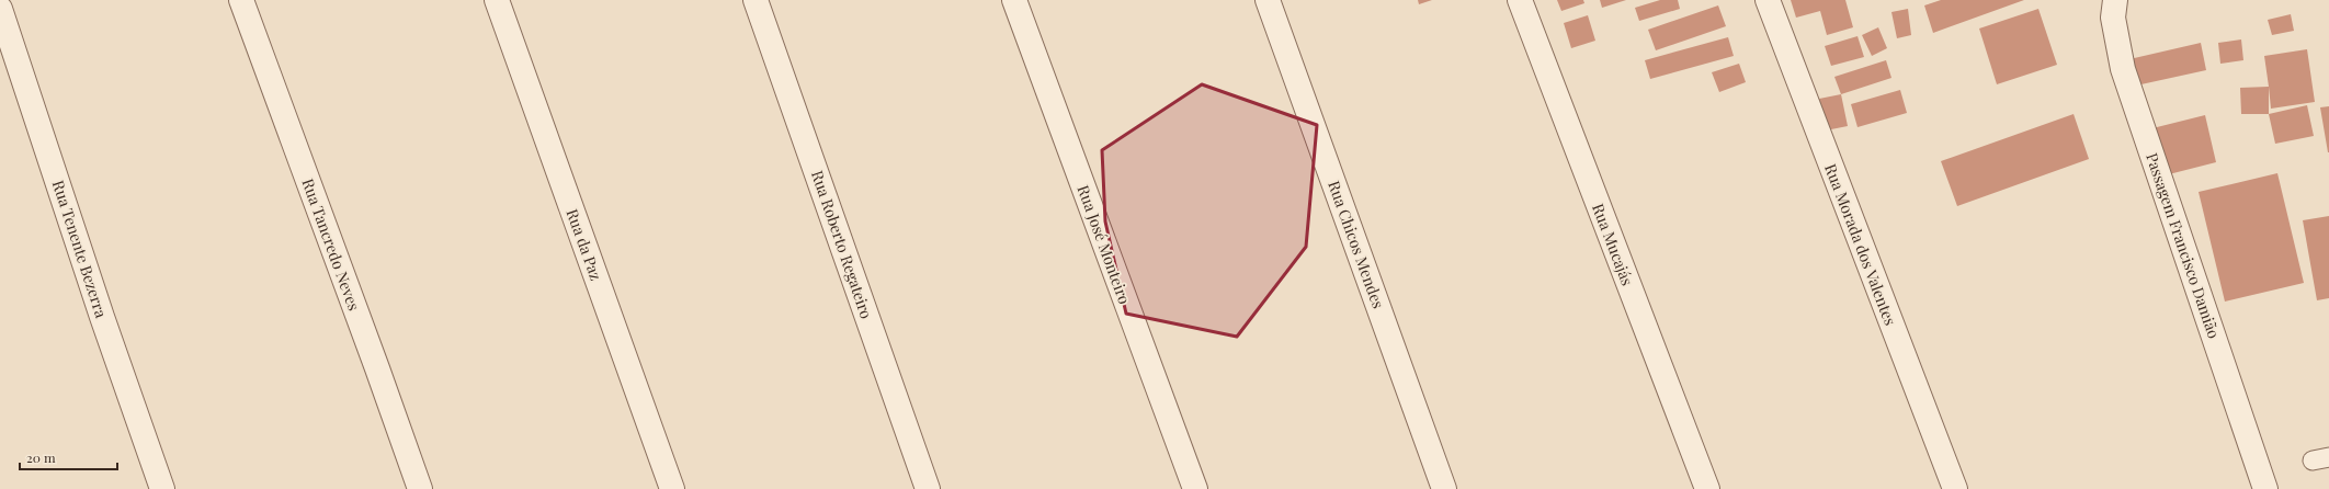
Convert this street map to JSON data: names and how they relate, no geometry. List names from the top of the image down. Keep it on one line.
{"streets":{"street":["Rua Tancredo Neves","Rua da Paz","Rua Roberto Regateiro","Rua José Monteiro","Rua Chicos Mendes","Rua Mucajás","Rua Morada dos Valentes","Passagem Francisco Damião","Rua Tenente Bezerra"]},"scale_bar":"20 m"}
